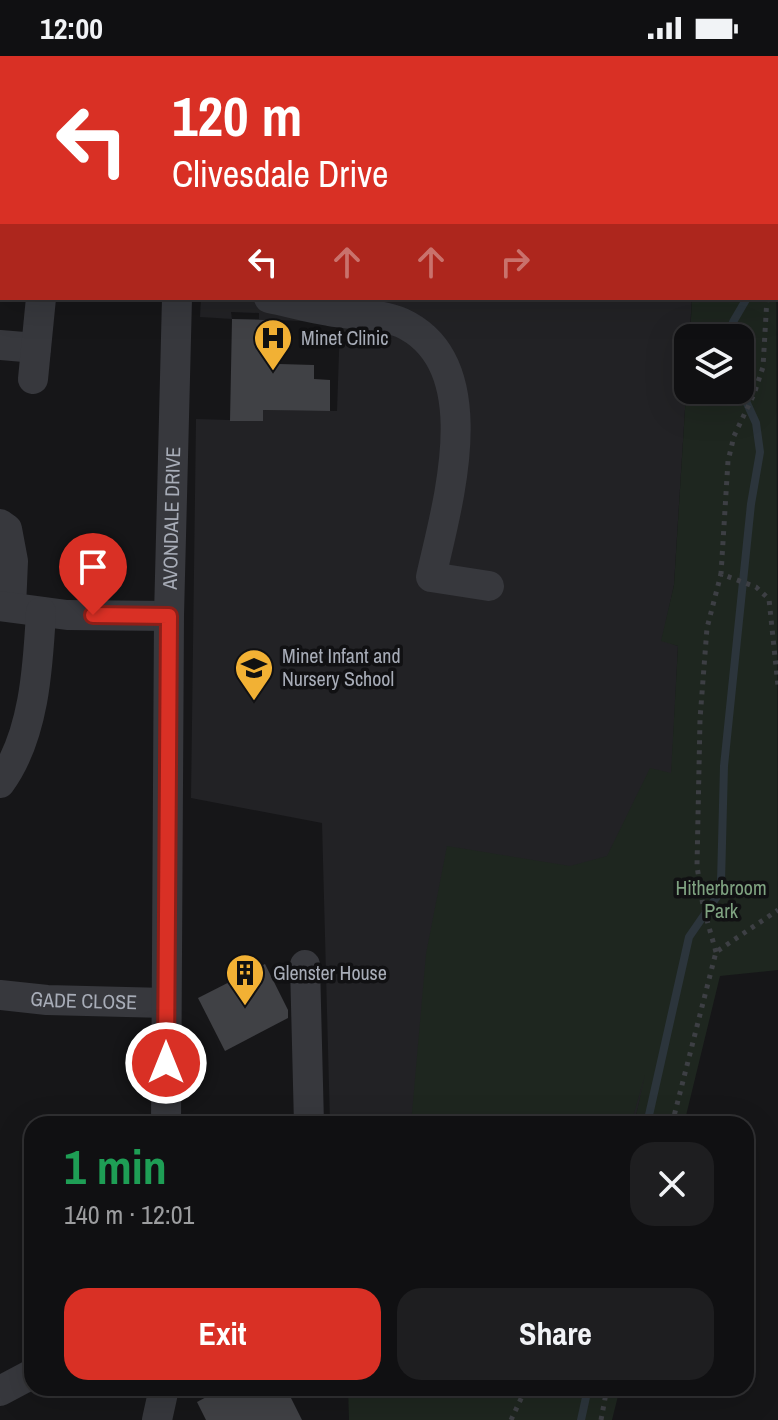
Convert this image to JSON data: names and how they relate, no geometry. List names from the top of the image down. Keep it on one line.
{"streets":{"street":["AVONDALE DRIVE","GADE CLOSE"]},"crossings":[["AVONDALE DRIVE","GADE CLOSE"]],"parks":["Hitherbroom Park"],"places":{"hospital":["Minet Clinic"],"school or university":["Minet Infant and Nursery School"],"building":["Glenster House"]},"page":{"status":"12:00","turn":["120 m","Clivesdale Drive"],"heading":["1 min","140 m · 12:01"],"buttons":["Exit","Share"]}}
